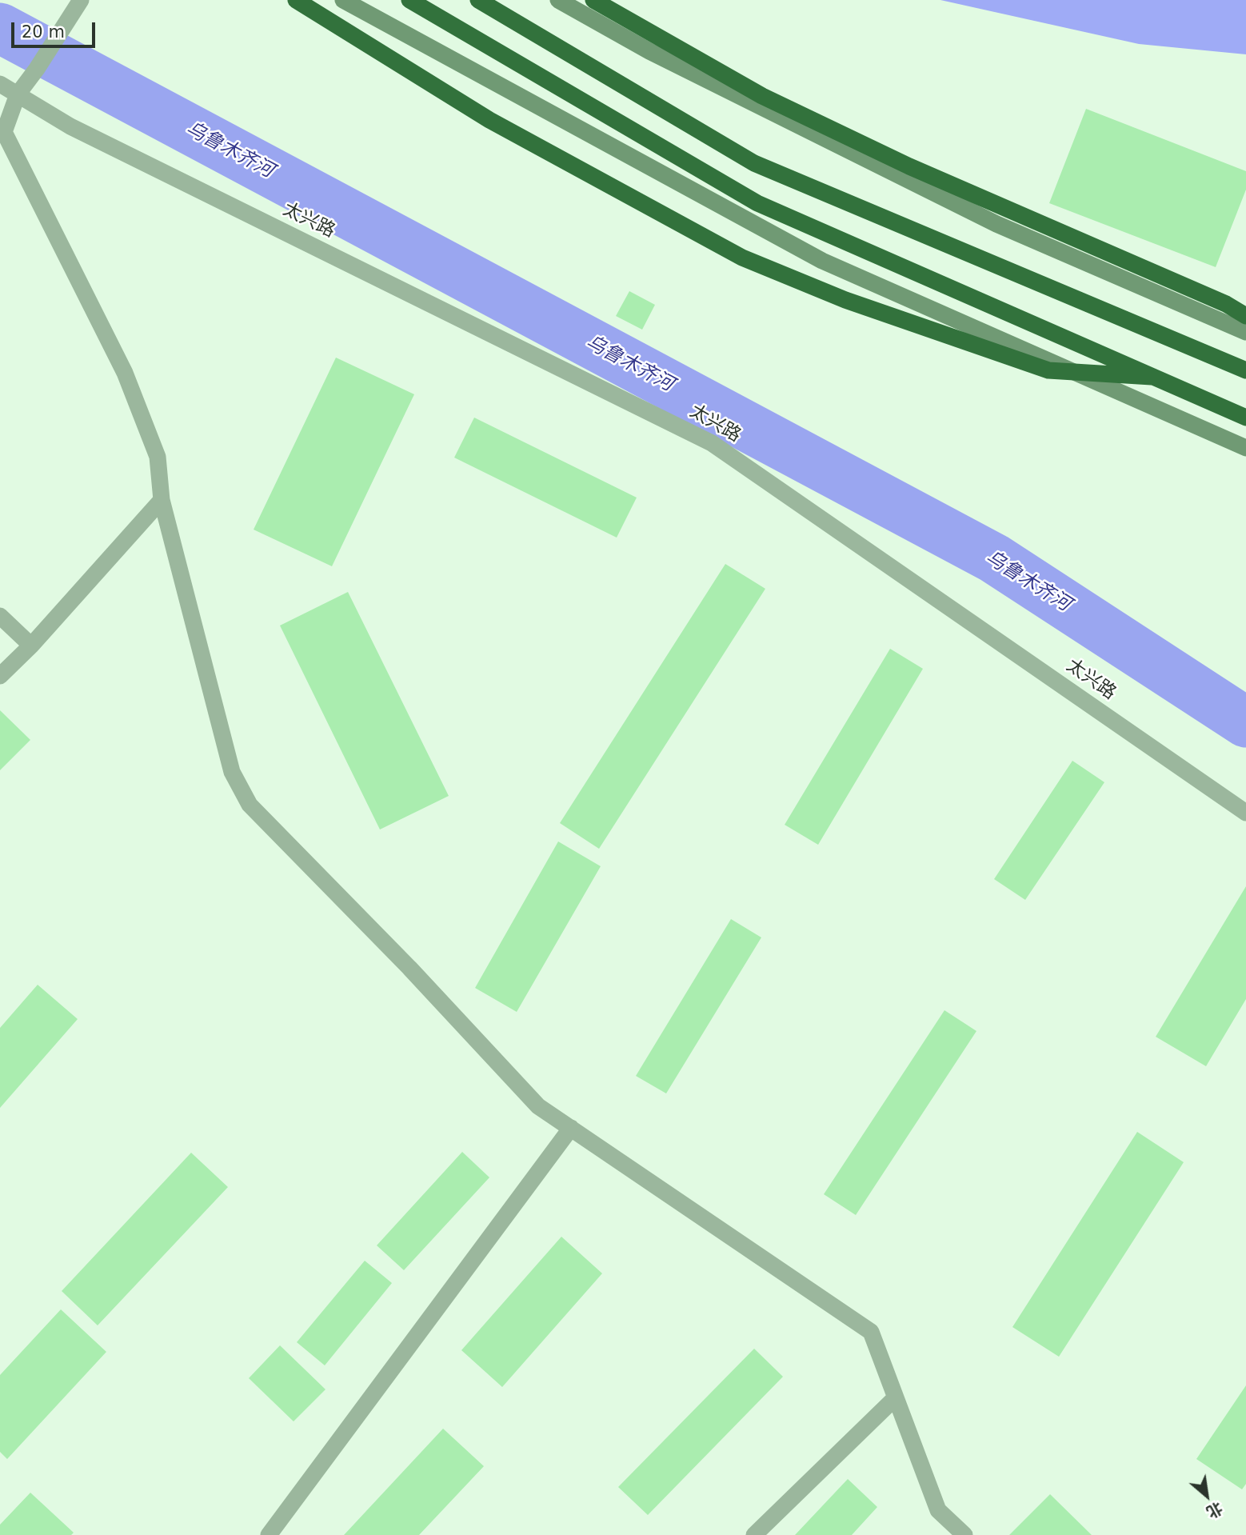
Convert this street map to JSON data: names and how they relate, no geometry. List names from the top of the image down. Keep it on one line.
{"streets":{"street":["太兴路"]},"water":["乌鲁木齐河"],"scale_bar":"20 m","north":"bottom right"}
